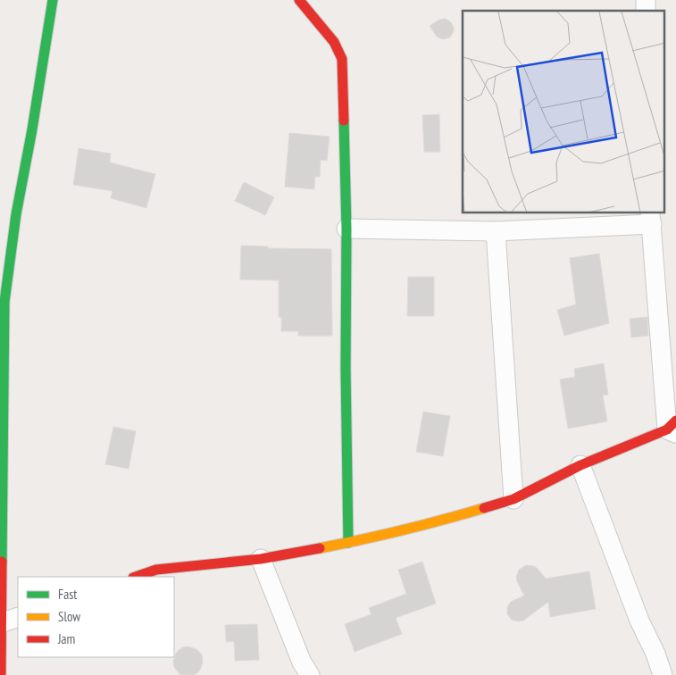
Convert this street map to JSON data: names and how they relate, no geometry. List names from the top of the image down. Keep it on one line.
{"legend":["Fast","Slow","Jam"]}
